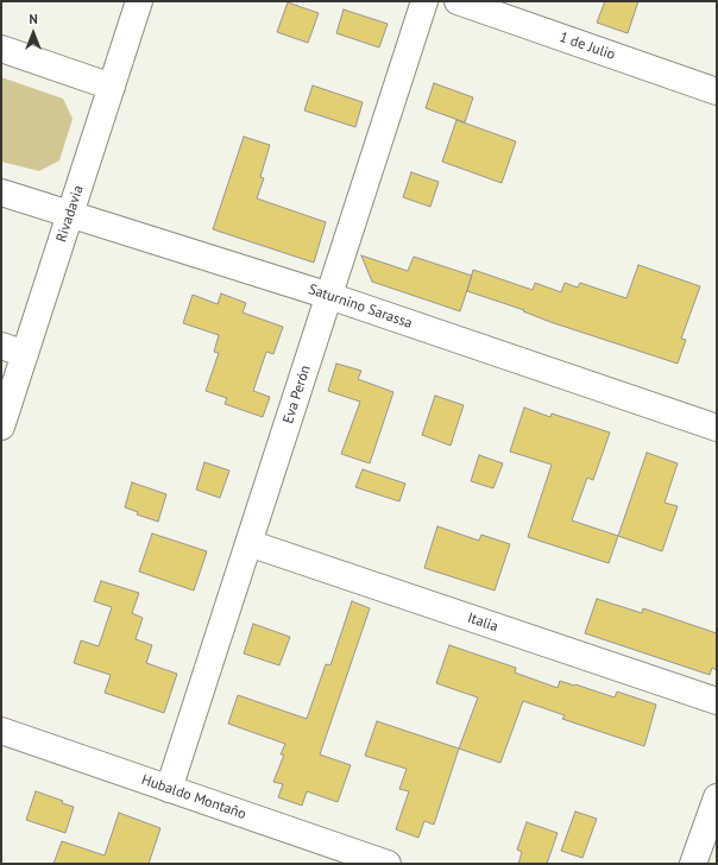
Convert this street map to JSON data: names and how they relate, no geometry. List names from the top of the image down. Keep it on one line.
{"streets":{"street":["1 de Julio","Rivadavia","Saturnino Sarassa","Eva Perón","Italia","Hubaldo Montaño"]},"crossings":[["Rivadavia","Saturnino Sarassa"],["Saturnino Sarassa","Eva Perón"],["Eva Perón","Italia"],["Eva Perón","Hubaldo Montaño"]],"north":"top"}
